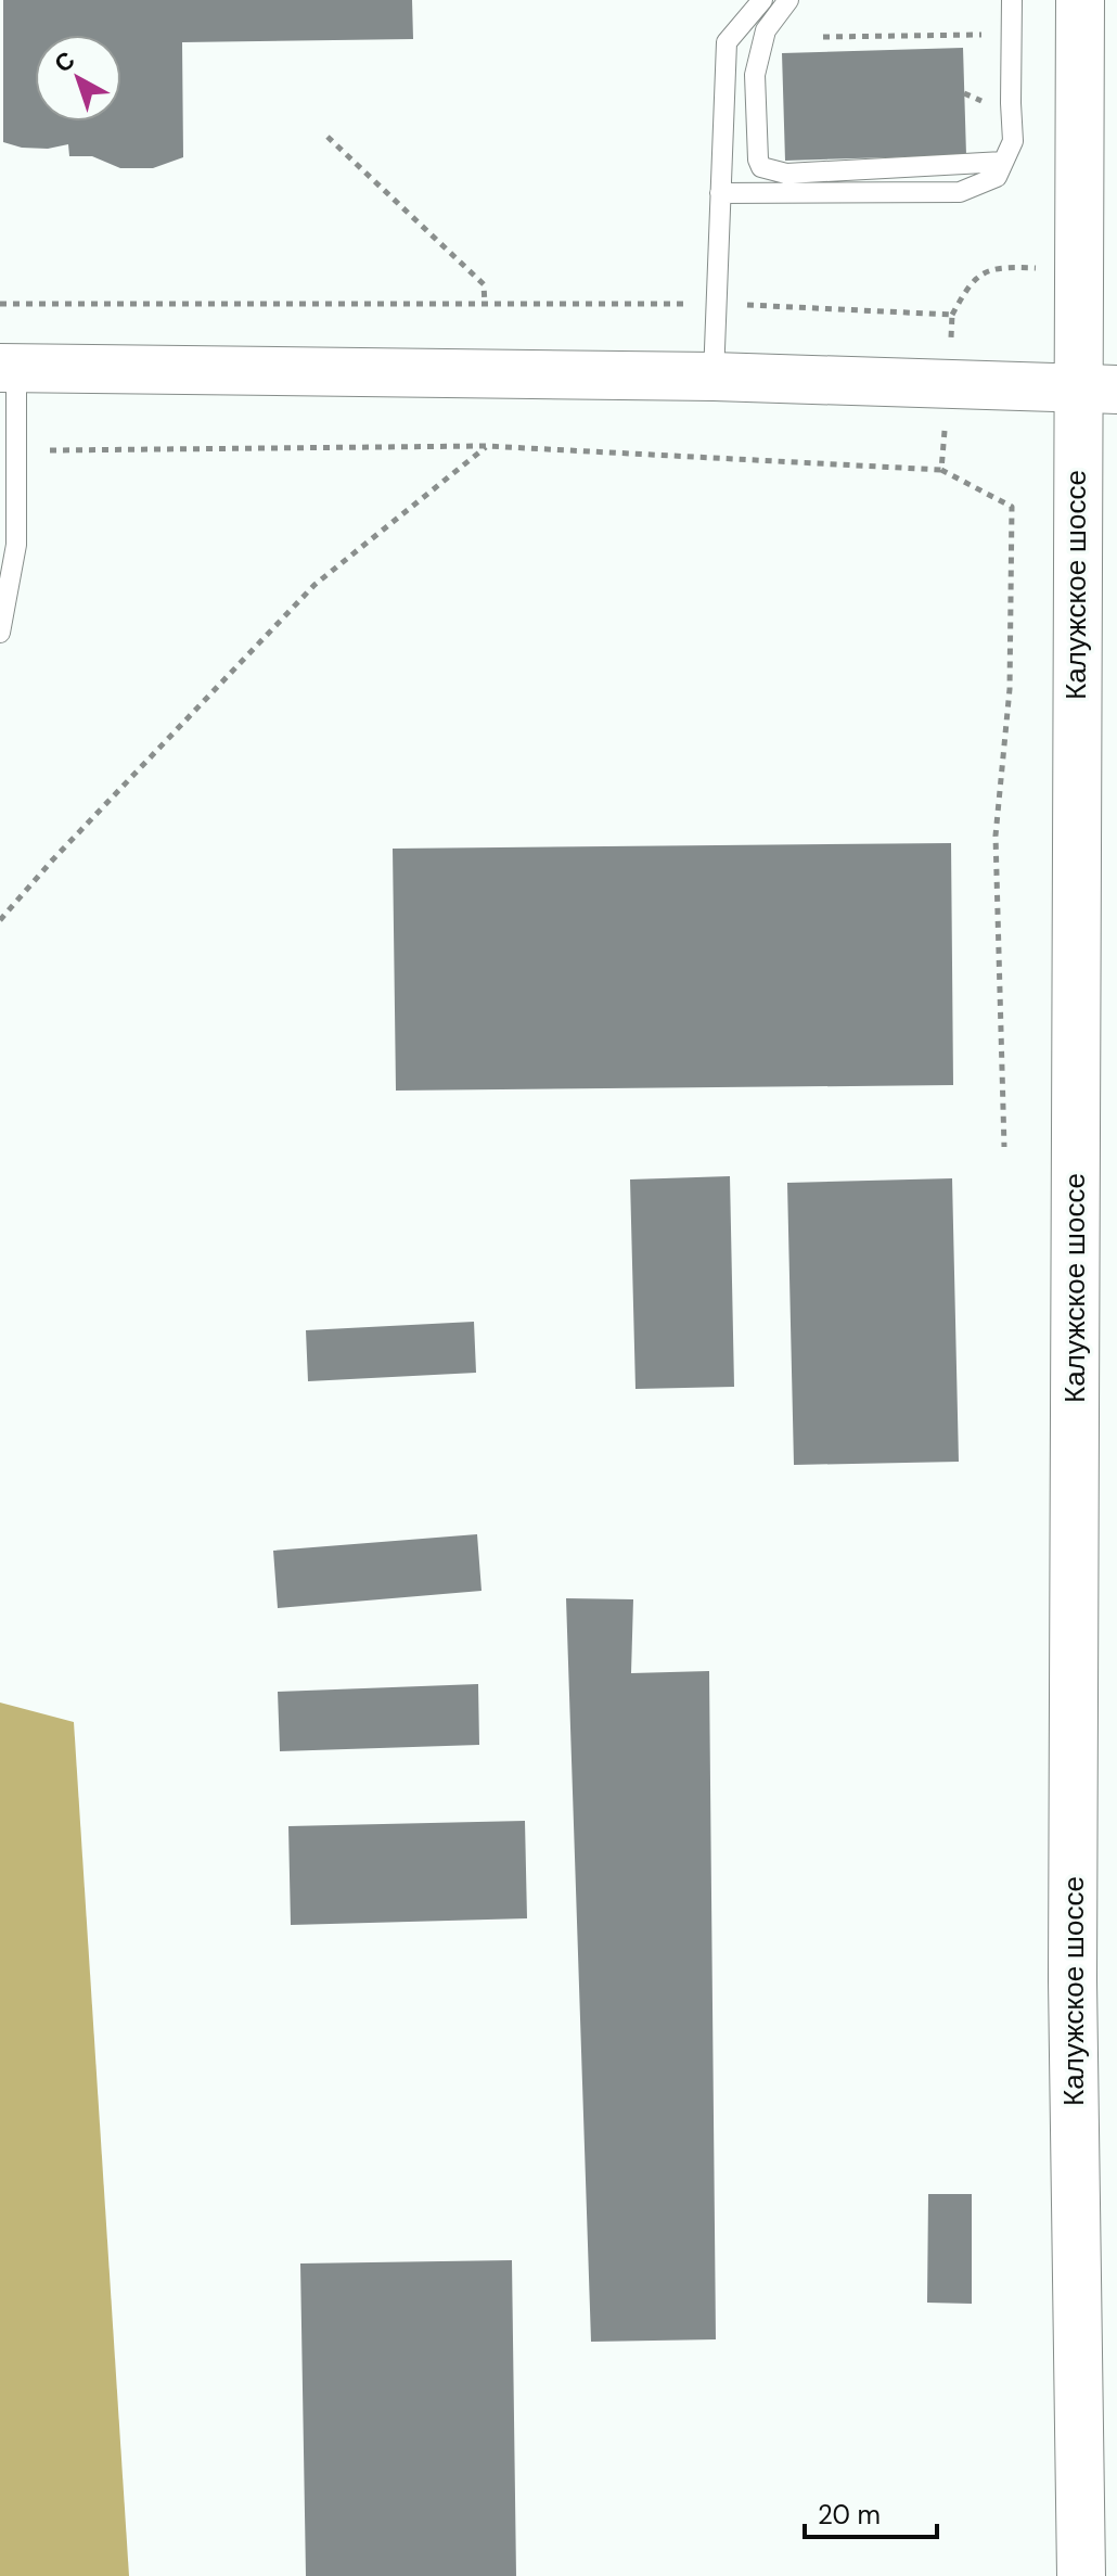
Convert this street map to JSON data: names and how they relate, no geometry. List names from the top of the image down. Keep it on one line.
{"streets":{"main road":["Калужское шоссе"]},"scale_bar":"20 m","north":"top left"}
